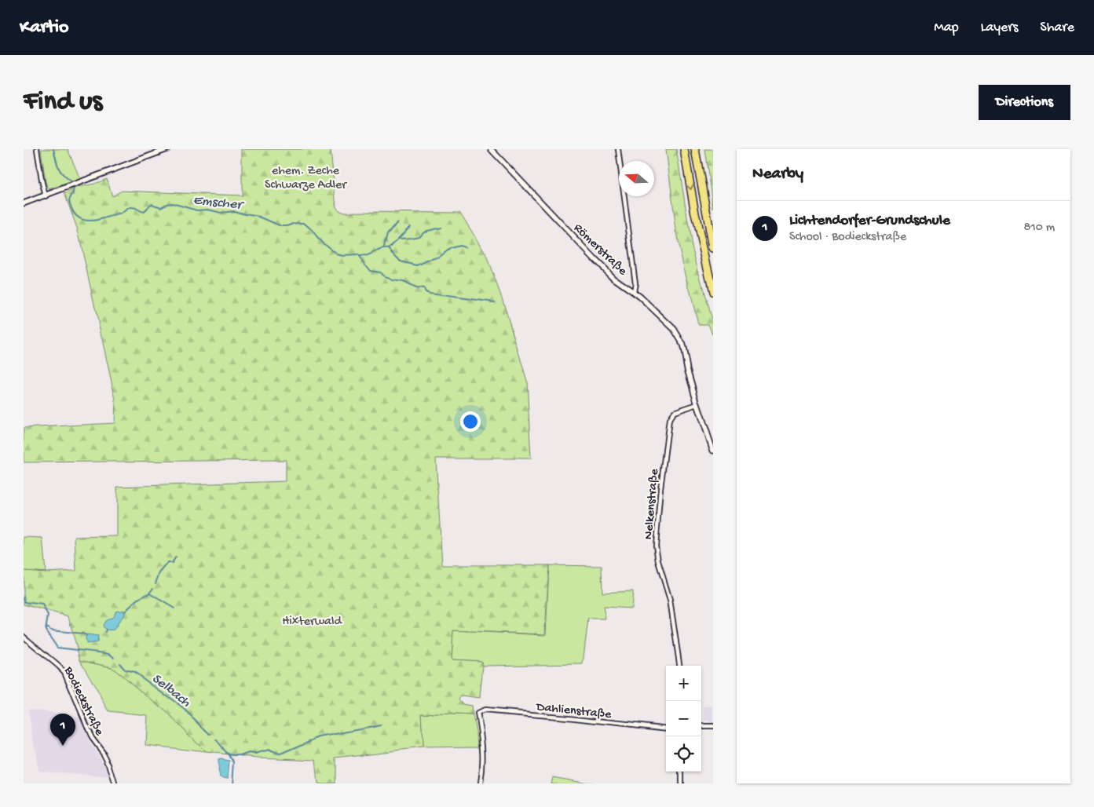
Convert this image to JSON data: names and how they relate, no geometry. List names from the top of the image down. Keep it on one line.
{"streets":{"street":["Römerstraße","Nelkenstraße","Bodieckstraße","Dahlienstraße"]},"crossings":[["Römerstraße","Nelkenstraße"]],"water":["Emscher","Selbach"],"parks":["ehem. Zeche Schwarze Adler","Hixterwald"],"north":"left","page":{"header":"Kartio","nav":["Map","Layers","Share"],"buttons":"Directions","title":"Find us","heading":"Nearby","list":[{"mark":"1","name":"Lichtendorfer-Grundschule","note":"School · Bodieckstraße","value":"810 m"}],"map_buttons":["+","−"],"pins":"1"}}
